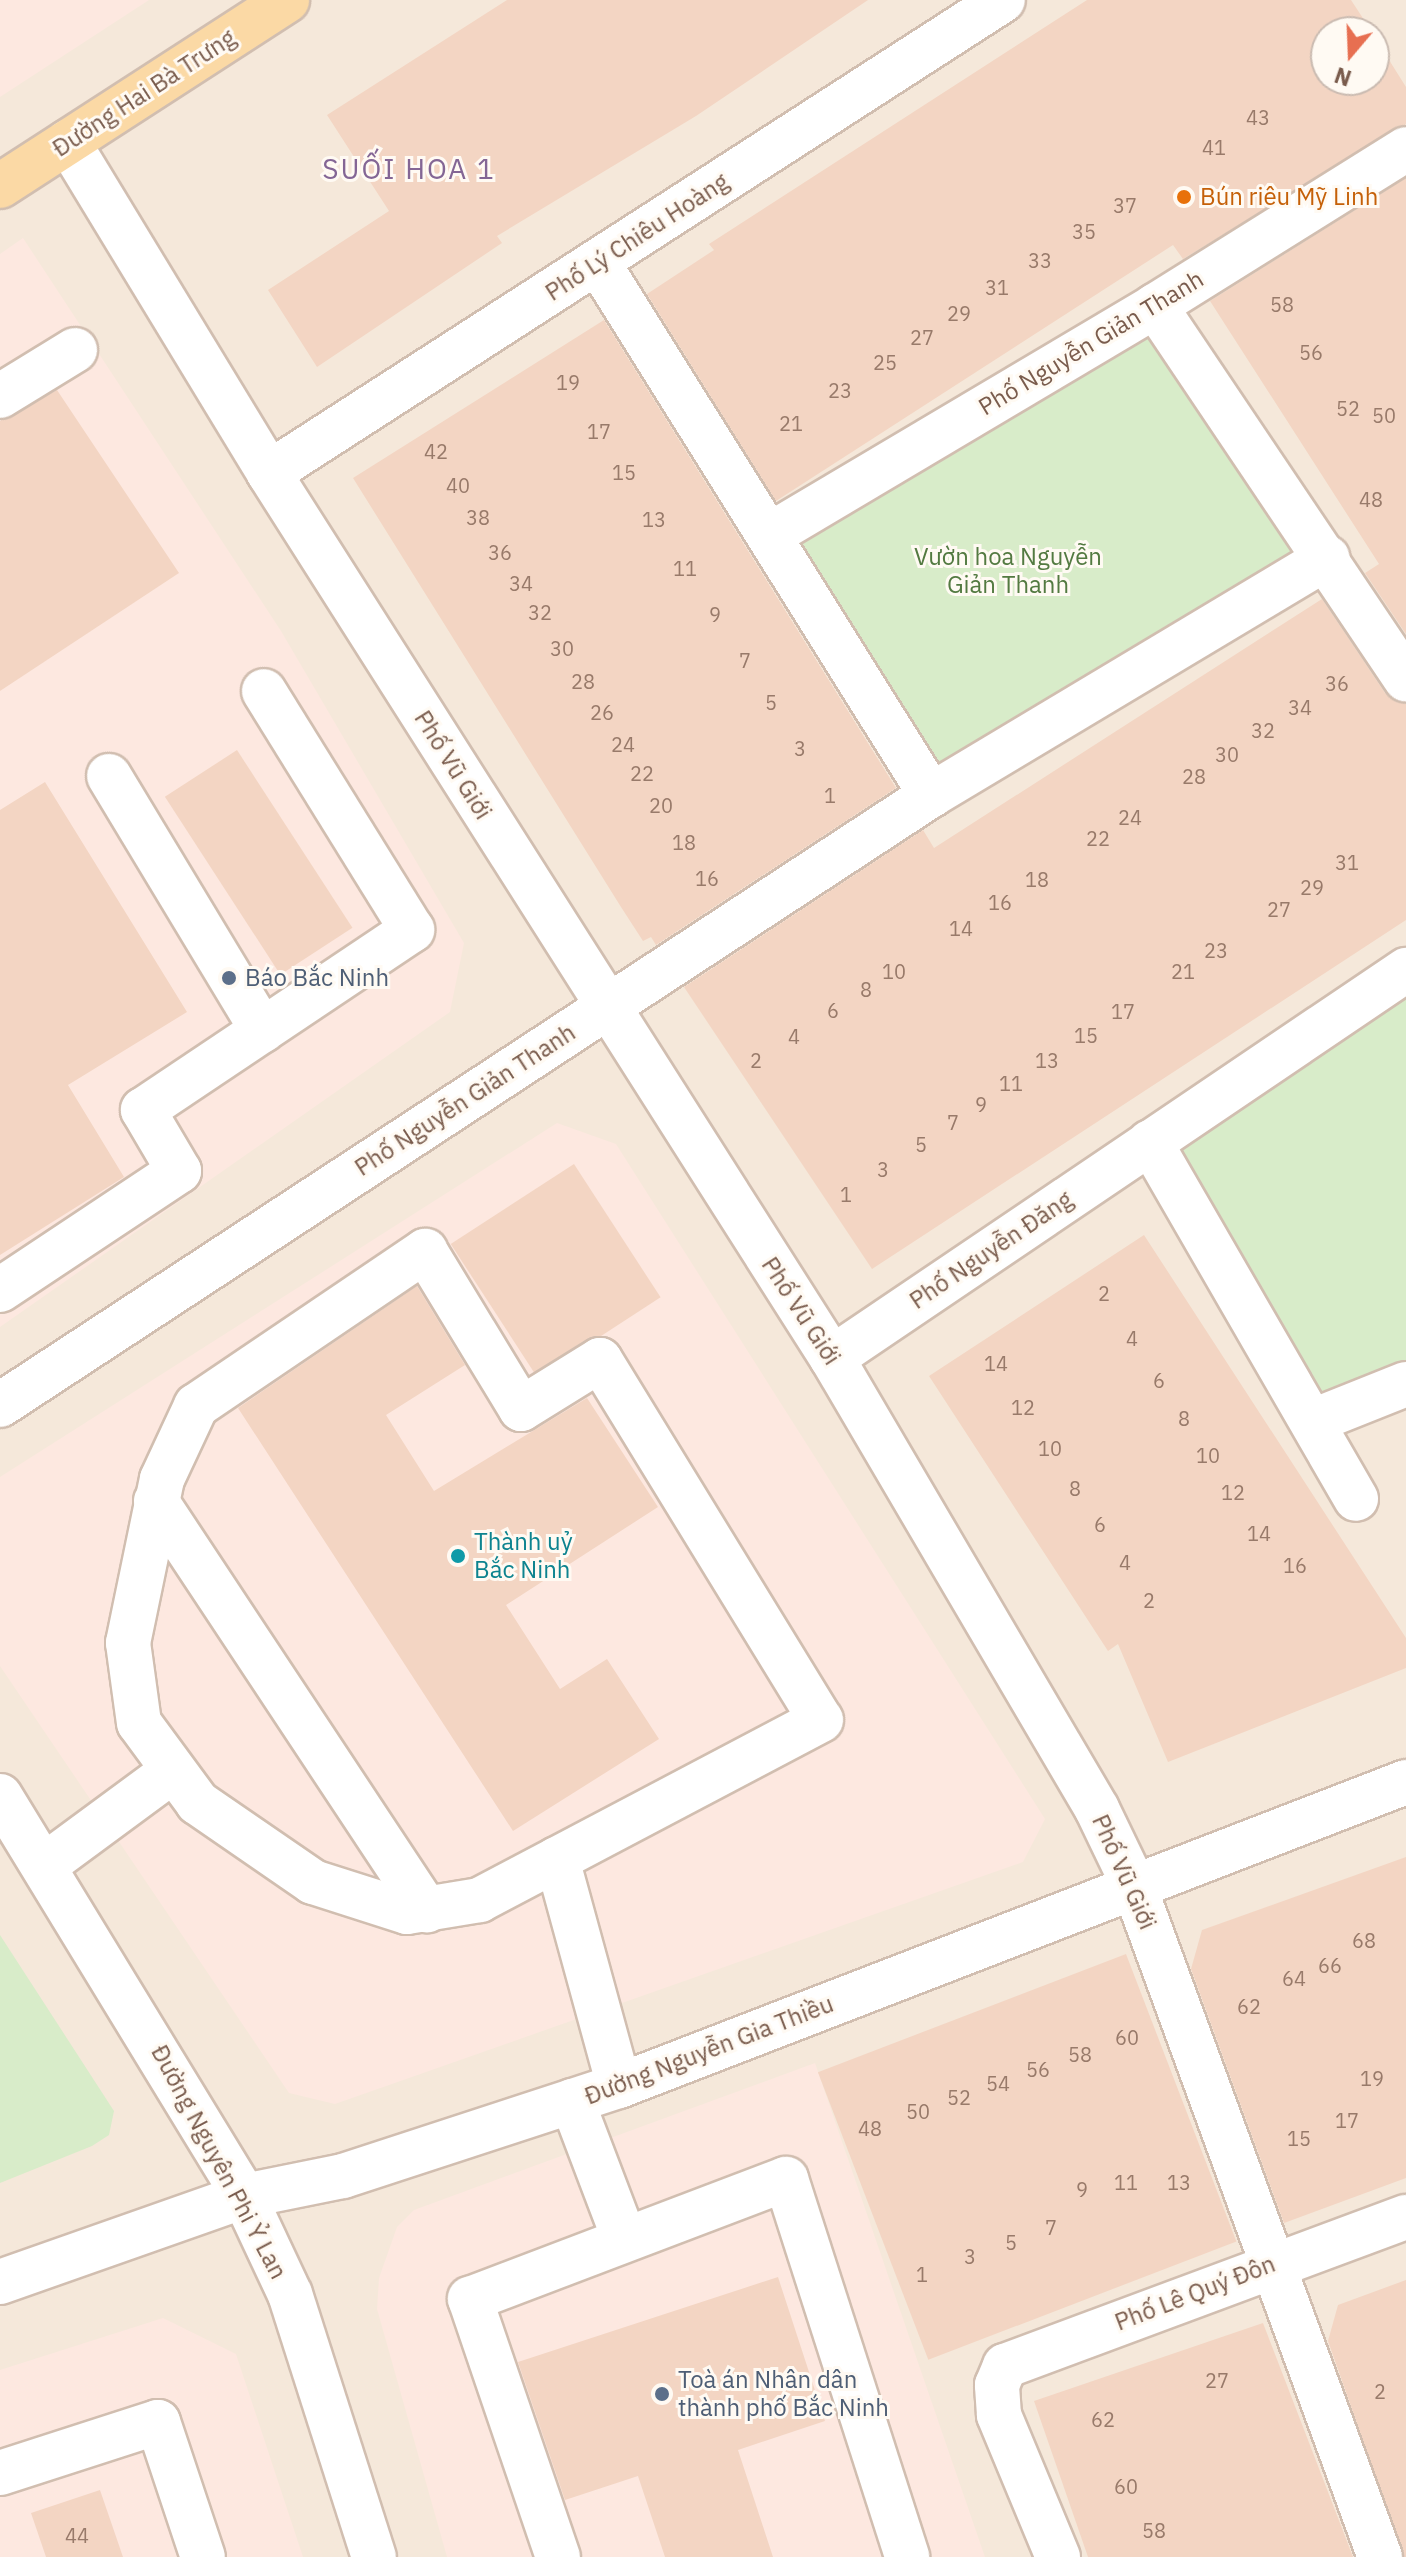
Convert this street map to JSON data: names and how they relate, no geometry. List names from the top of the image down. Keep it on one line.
{"streets":{"main road":["Đường Hai Bà Trưng"],"street":["Phố Lý Chiêu Hoàng","Phố Nguyễn Giản Thanh","Phố Vũ Giới","Phố Nguyễn Đăng","Đường Nguyễn Gia Thiều","Đường Nguyên Phi Ỷ Lan","Phố Lê Quý Đôn"]},"crossings":[["Đường Hai Bà Trưng","Phố Vũ Giới"],["Phố Lý Chiêu Hoàng","Phố Vũ Giới"],["Phố Nguyễn Giản Thanh","Phố Vũ Giới"],["Phố Vũ Giới","Phố Nguyễn Đăng"],["Phố Vũ Giới","Đường Nguyễn Gia Thiều"],["Phố Vũ Giới","Phố Lê Quý Đôn"],["Đường Nguyễn Gia Thiều","Đường Nguyên Phi Ỷ Lan"]],"districts":["SUỐI HOA 1"],"parks":["Vườn hoa Nguyễn Giản Thanh"],"places":["Bún riêu Mỹ Linh","Báo Bắc Ninh","Thành uỷ Bắc Ninh","Toà án Nhân dân thành phố Bắc Ninh"],"house_numbers":["43","41","37","35","33","31","58","29","27","56","25","19","23","52","50","21","17","42","15","40","48","38","13","36","11","34","32","9","30","7","28","36","5","34","26","32","24","3","30","22","28","1","20","24","22","18","31","16","18","29","16","27","14","23","10","21","8","6","17","15","4","2","13","11","9","7","5","3","1","2","4","14","6","12","8","10","10","8","12","6","14","4","16","2","68","66","64","62","60","58","56","19","54","52","50","17","48","15","11","13","9","7","5","3","1","27","2","62","60","58","44"],"north":"bottom"}
